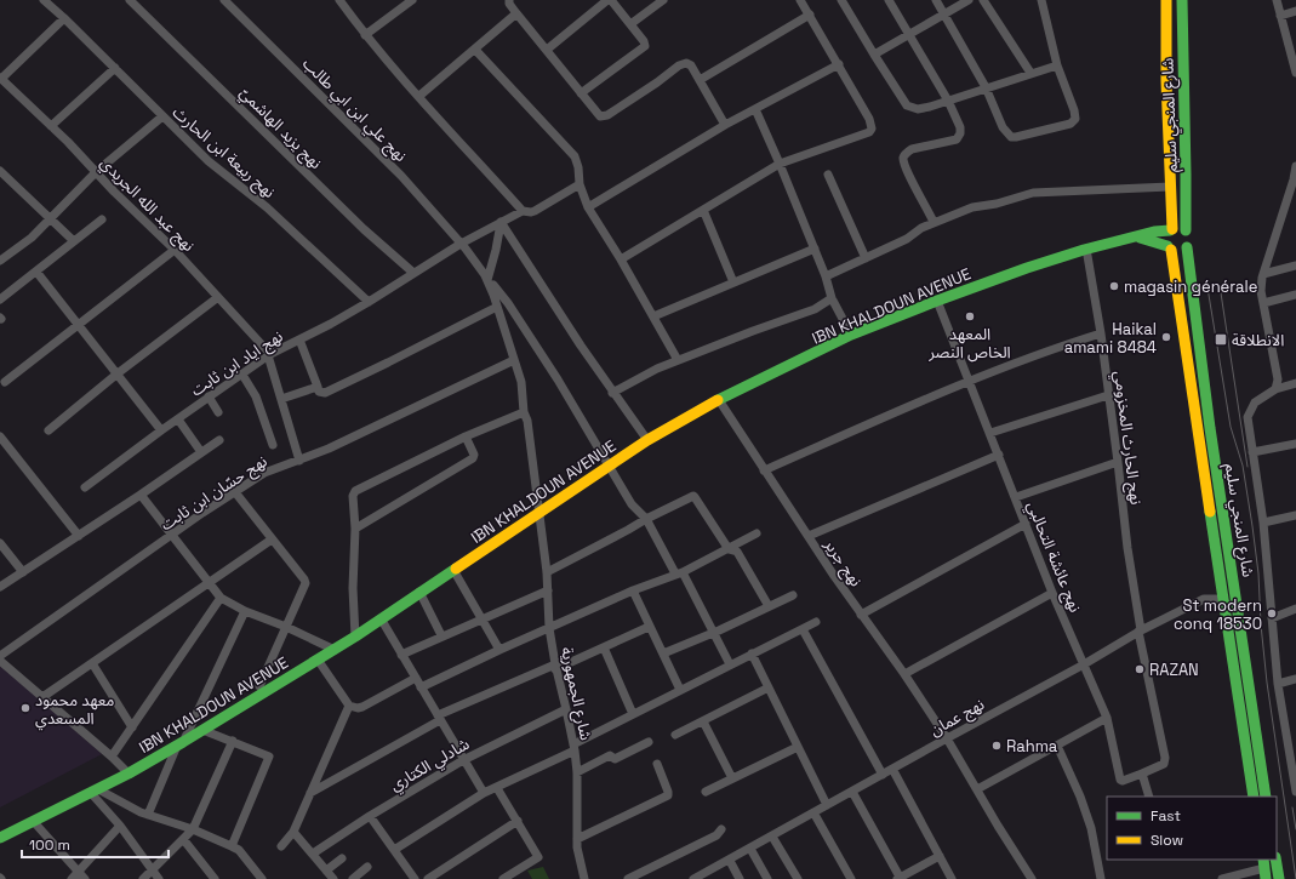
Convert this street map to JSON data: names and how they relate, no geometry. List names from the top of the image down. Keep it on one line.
{"streets":{"main road":["شارع المنجي سليم","IBN KHALDOUN AVENUE"],"street":["نهج علي ابن ابي طالب","نهج يزيد الهاشميّ","نهج ربيعة ابن الحارث","نهج عبد الله الجريدي","نهج اياد ابن ثابت","نهج الحارث المخزومي","نهج حسّان ابن ثابت","نهج عائشة التحالبي","نهج جرير","شارع الجمهورية","نهج عمان","شادلي الكتاري"]},"crossings":[["نهج علي ابن ابي طالب","IBN KHALDOUN AVENUE"],["نهج علي ابن ابي طالب","نهج اياد ابن ثابت"],["نهج علي ابن ابي طالب","شارع الجمهورية"],["شارع المنجي سليم","نهج عمان"],["نهج يزيد الهاشميّ","نهج اياد ابن ثابت"],["نهج ربيعة ابن الحارث","نهج اياد ابن ثابت"],["نهج عبد الله الجريدي","نهج اياد ابن ثابت"],["IBN KHALDOUN AVENUE","نهج الحارث المخزومي"],["IBN KHALDOUN AVENUE","نهج عائشة التحالبي"],["IBN KHALDOUN AVENUE","نهج جرير"],["IBN KHALDOUN AVENUE","شارع الجمهورية"],["نهج الحارث المخزومي","نهج عائشة التحالبي"],["نهج الحارث المخزومي","نهج عمان"],["نهج حسّان ابن ثابت","شارع الجمهورية"],["نهج عائشة التحالبي","نهج عمان"],["نهج جرير","نهج عمان"],["شارع الجمهورية","شادلي الكتاري"]],"places":{"other":["magasin générale","المعهد الخاص النصر","Haikal amami 8484","St modern conq 18530","RAZAN","معهد محمود المسعدي","Rahma"],"transit":["الانطلاقة"]},"legend":["Fast","Slow"],"scale_bar":"100 m"}
